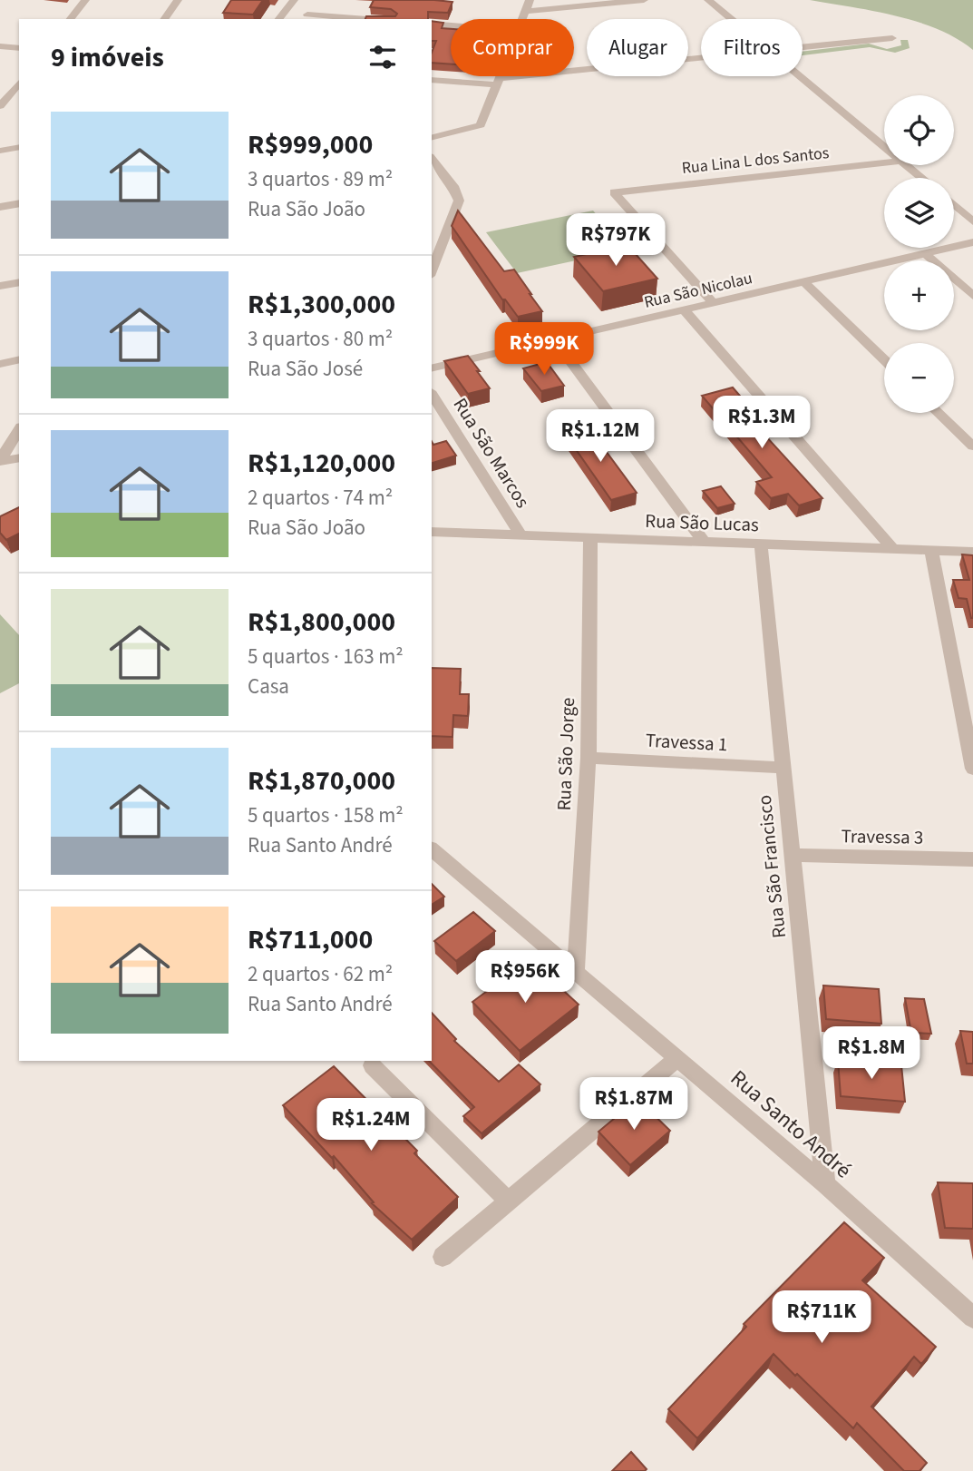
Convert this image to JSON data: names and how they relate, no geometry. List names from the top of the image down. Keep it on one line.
{"streets":{"street":["Rua Lina L dos Santos","Rua São Nicolau","Rua São Marcos","Rua São Lucas","Travessa 1","Rua São Jorge","Travessa 3","Rua São Francisco","Rua Santo André"]},"crossings":[["Rua Lina L dos Santos","Rua São Nicolau"],["Rua São Marcos","Rua São Lucas"],["Rua São Lucas","Rua São Jorge"],["Rua São Lucas","Rua São Francisco"],["Travessa 1","Rua São Jorge"],["Travessa 1","Rua São Francisco"],["Rua São Jorge","Rua Santo André"],["Travessa 3","Rua São Francisco"],["Rua São Francisco","Rua Santo André"]],"page":{"chip":["Comprar","Alugar","Filtros"],"heading":"9 imóveis","map_buttons":["+","−"],"list":[{"name":"R$999,000","note":"3 quartos · 89 m² · Rua São João"},{"name":"R$1,300,000","note":"3 quartos · 80 m² · Rua São José"},{"name":"R$1,120,000","note":"2 quartos · 74 m² · Rua São João"},{"name":"R$1,800,000","note":"5 quartos · 163 m² · Casa"},{"name":"R$1,870,000","note":"5 quartos · 158 m² · Rua Santo André"},{"name":"R$711,000","note":"2 quartos · 62 m² · Rua Santo André"}],"price":["R$797K","R$999K","R$1.3M","R$1.12M","R$956K","R$1.8M","R$1.87M","R$1.24M","R$711K"]}}
